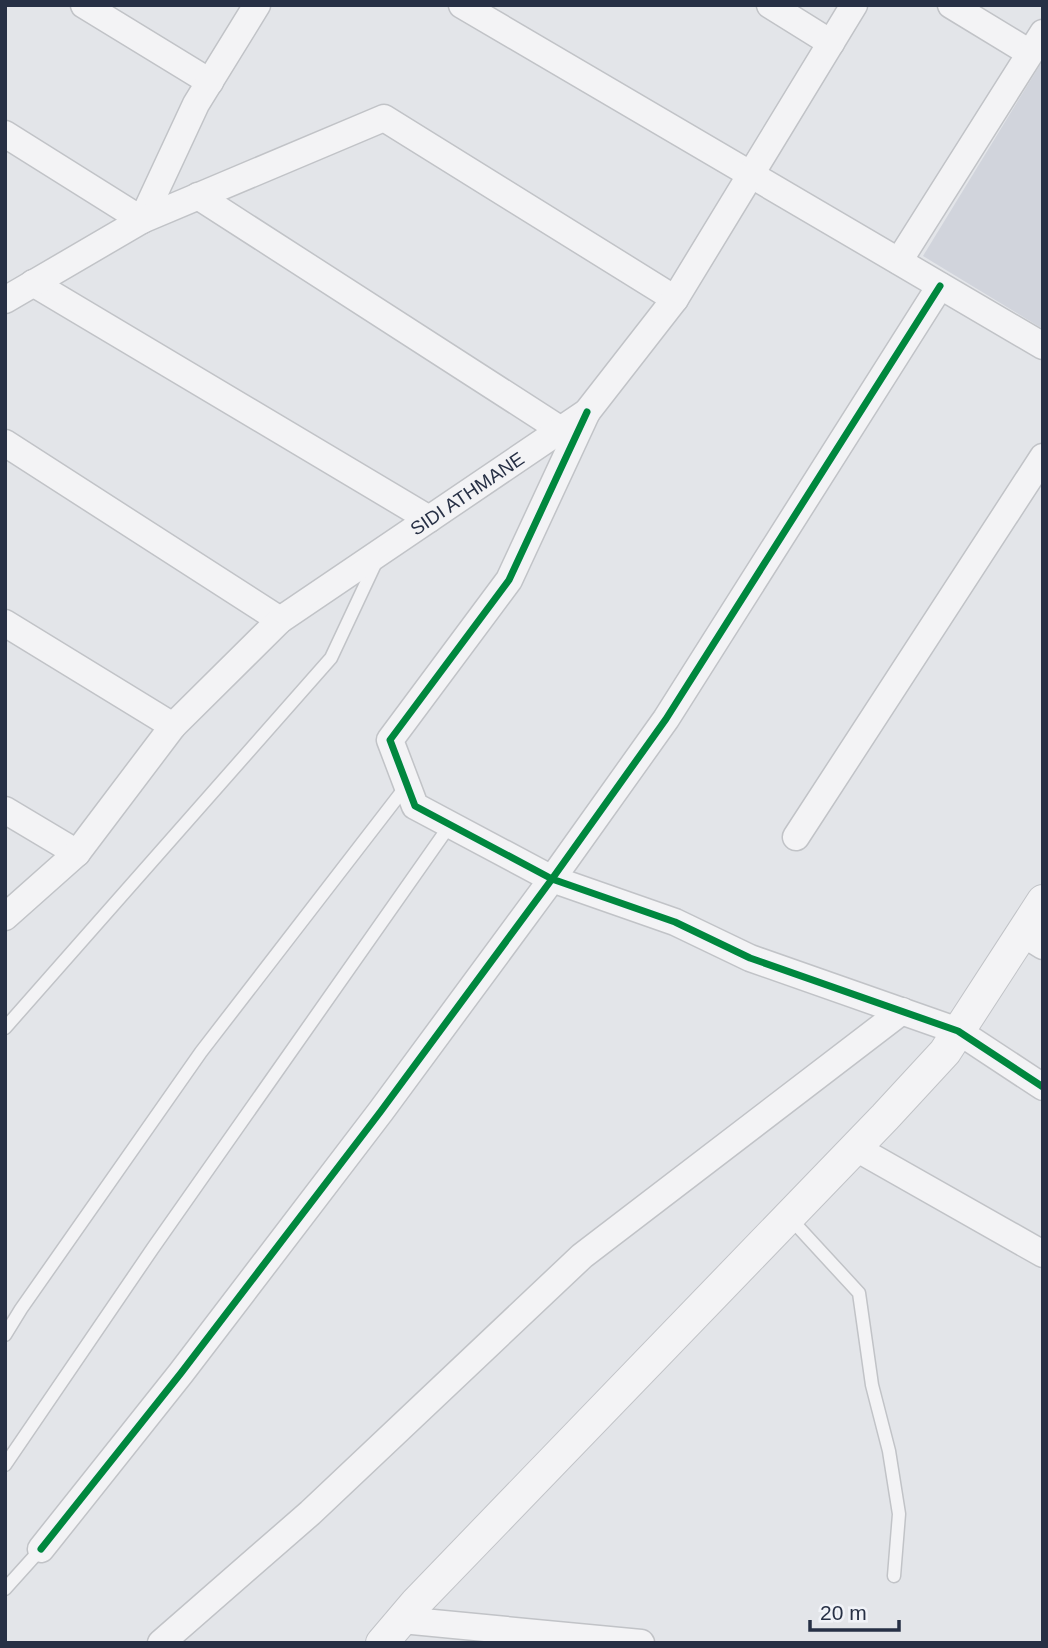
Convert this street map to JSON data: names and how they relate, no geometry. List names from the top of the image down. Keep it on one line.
{"streets":{"street":["SIDI ATHMANE"]},"scale_bar":"20 m"}
